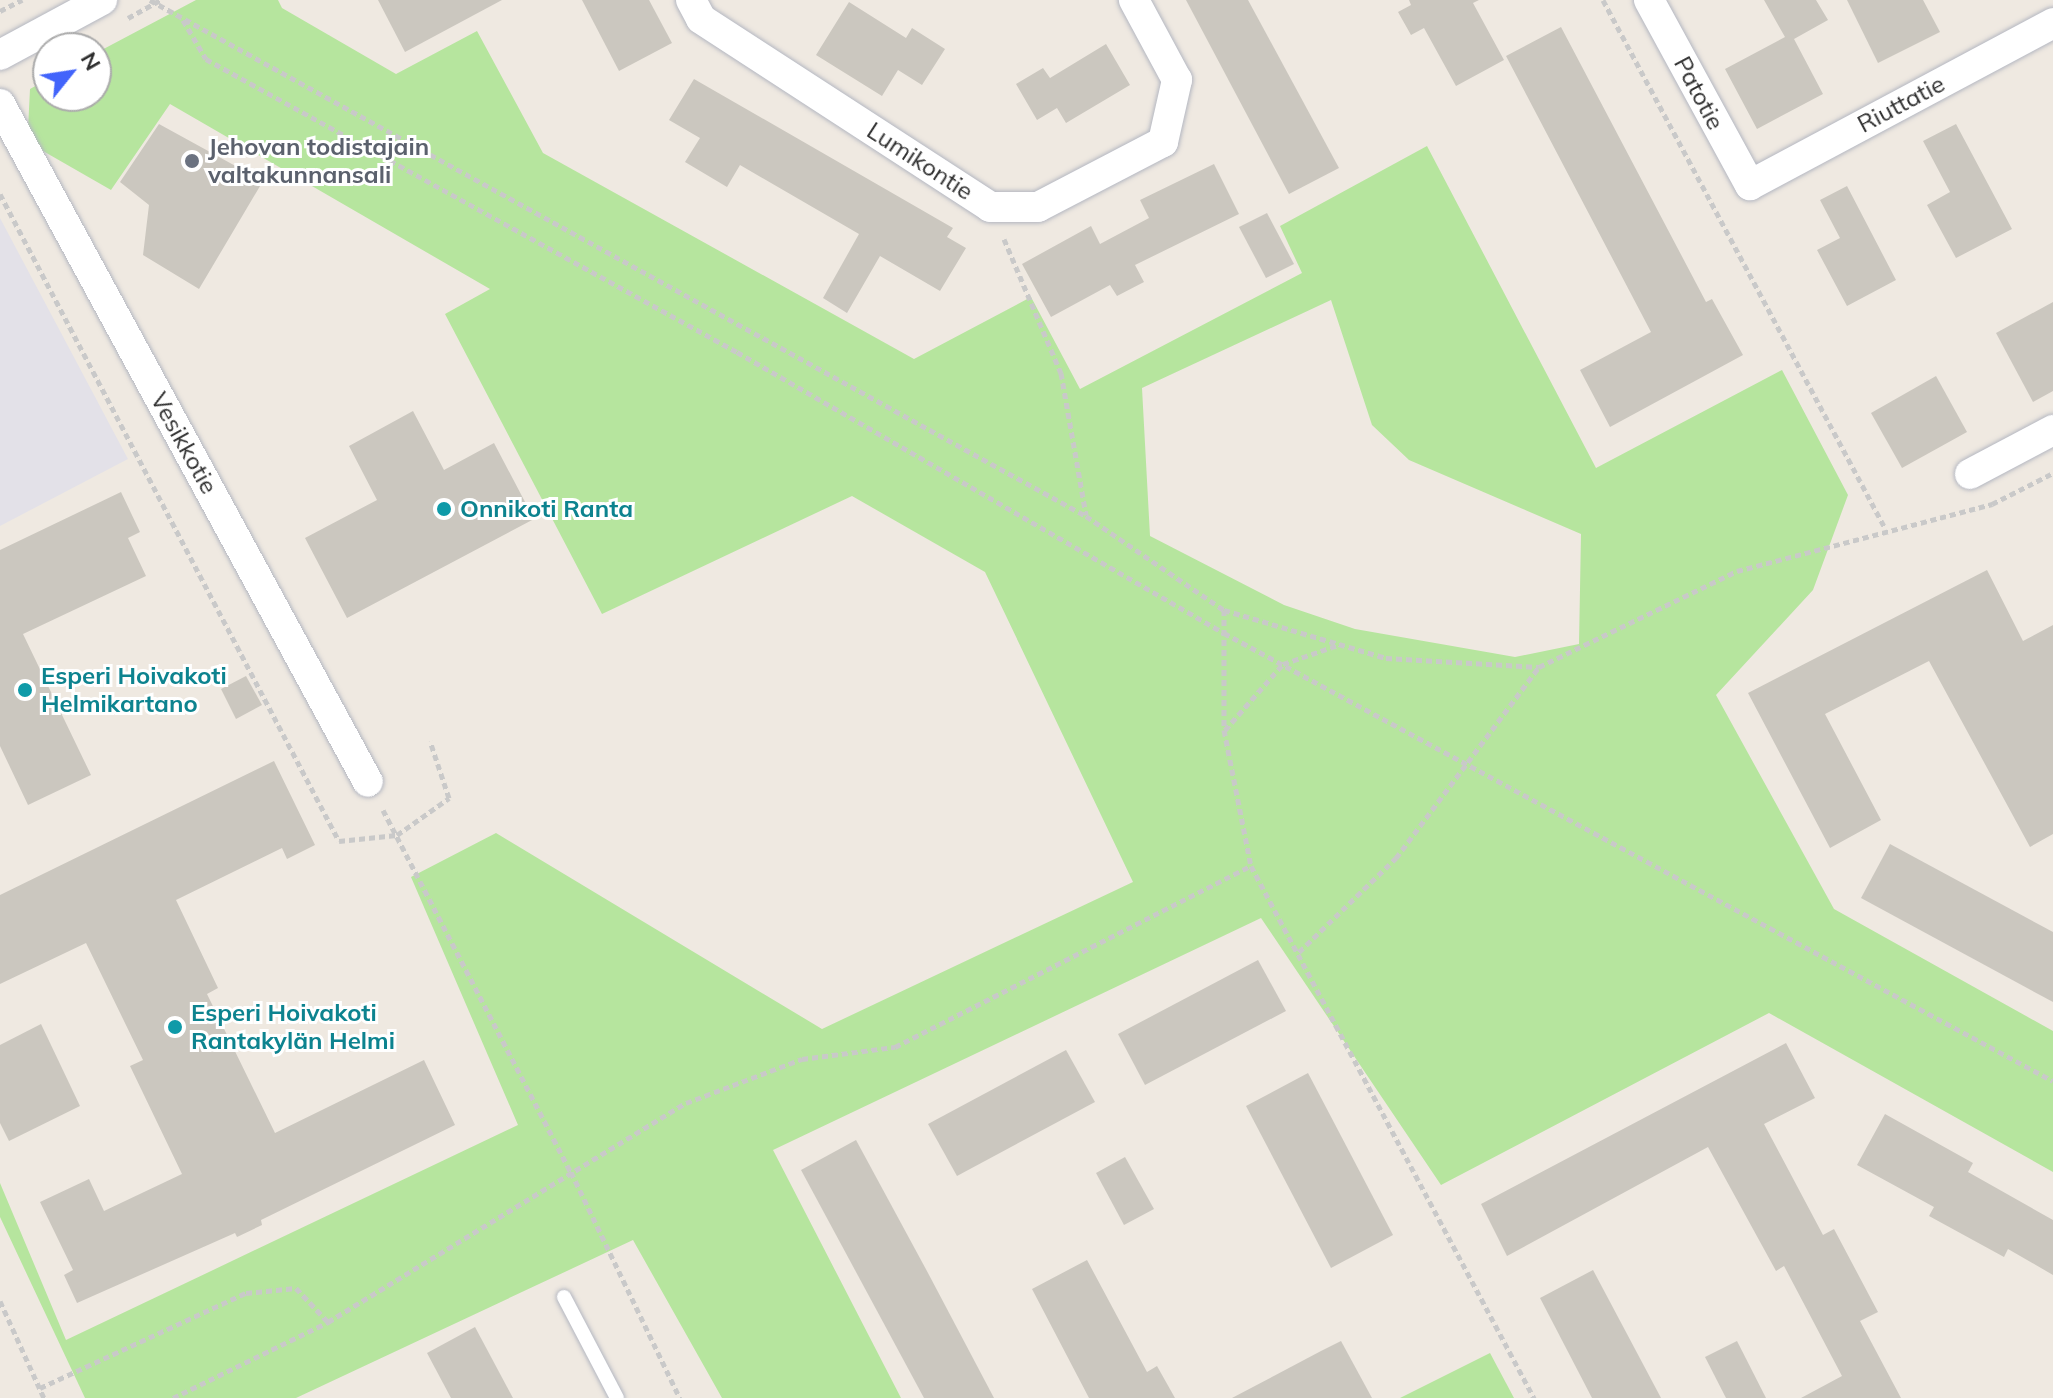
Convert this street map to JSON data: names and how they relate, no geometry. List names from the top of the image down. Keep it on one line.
{"streets":{"street":["Patotie","Riuttatie","Lumikontie","Vesikkotie"]},"crossings":[["Patotie","Riuttatie"]],"places":["Jehovan todistajain valtakunnansali","Onnikoti Ranta","Esperi Hoivakoti Helmikartano","Esperi Hoivakoti Rantakylän Helmi"],"north":"top right"}
